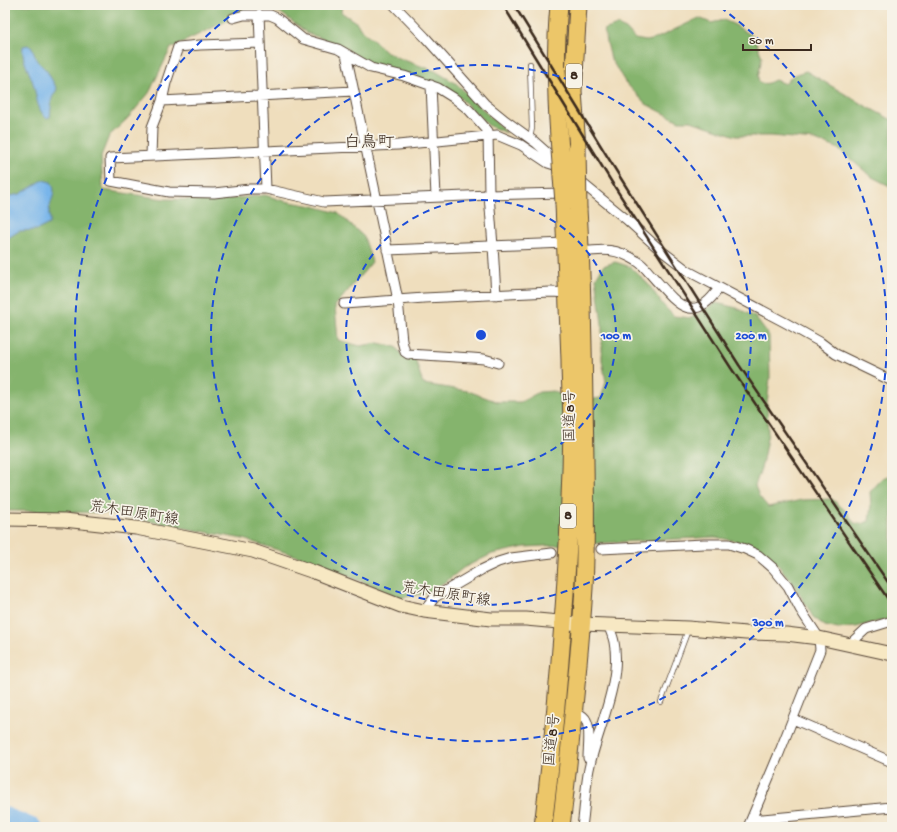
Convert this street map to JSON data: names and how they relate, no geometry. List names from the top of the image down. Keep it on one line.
{"streets":{"highway":["8","国道8号"],"main road":["荒木田原町線"]},"crossings":[["国道8号","荒木田原町線"]],"districts":["白鳥町"],"scale_bar":"50 m","rings":["100 m","200 m","300 m"]}
